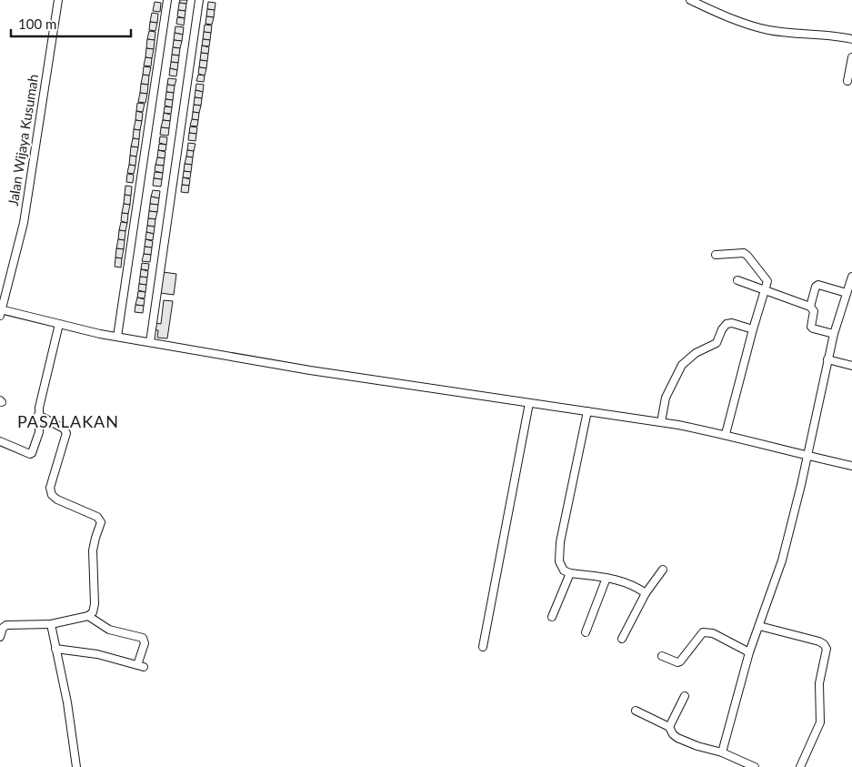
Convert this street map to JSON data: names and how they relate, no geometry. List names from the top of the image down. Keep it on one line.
{"streets":{"street":["Jalan Wijaya Kusumah"]},"districts":["PASALAKAN"],"scale_bar":"100 m"}
